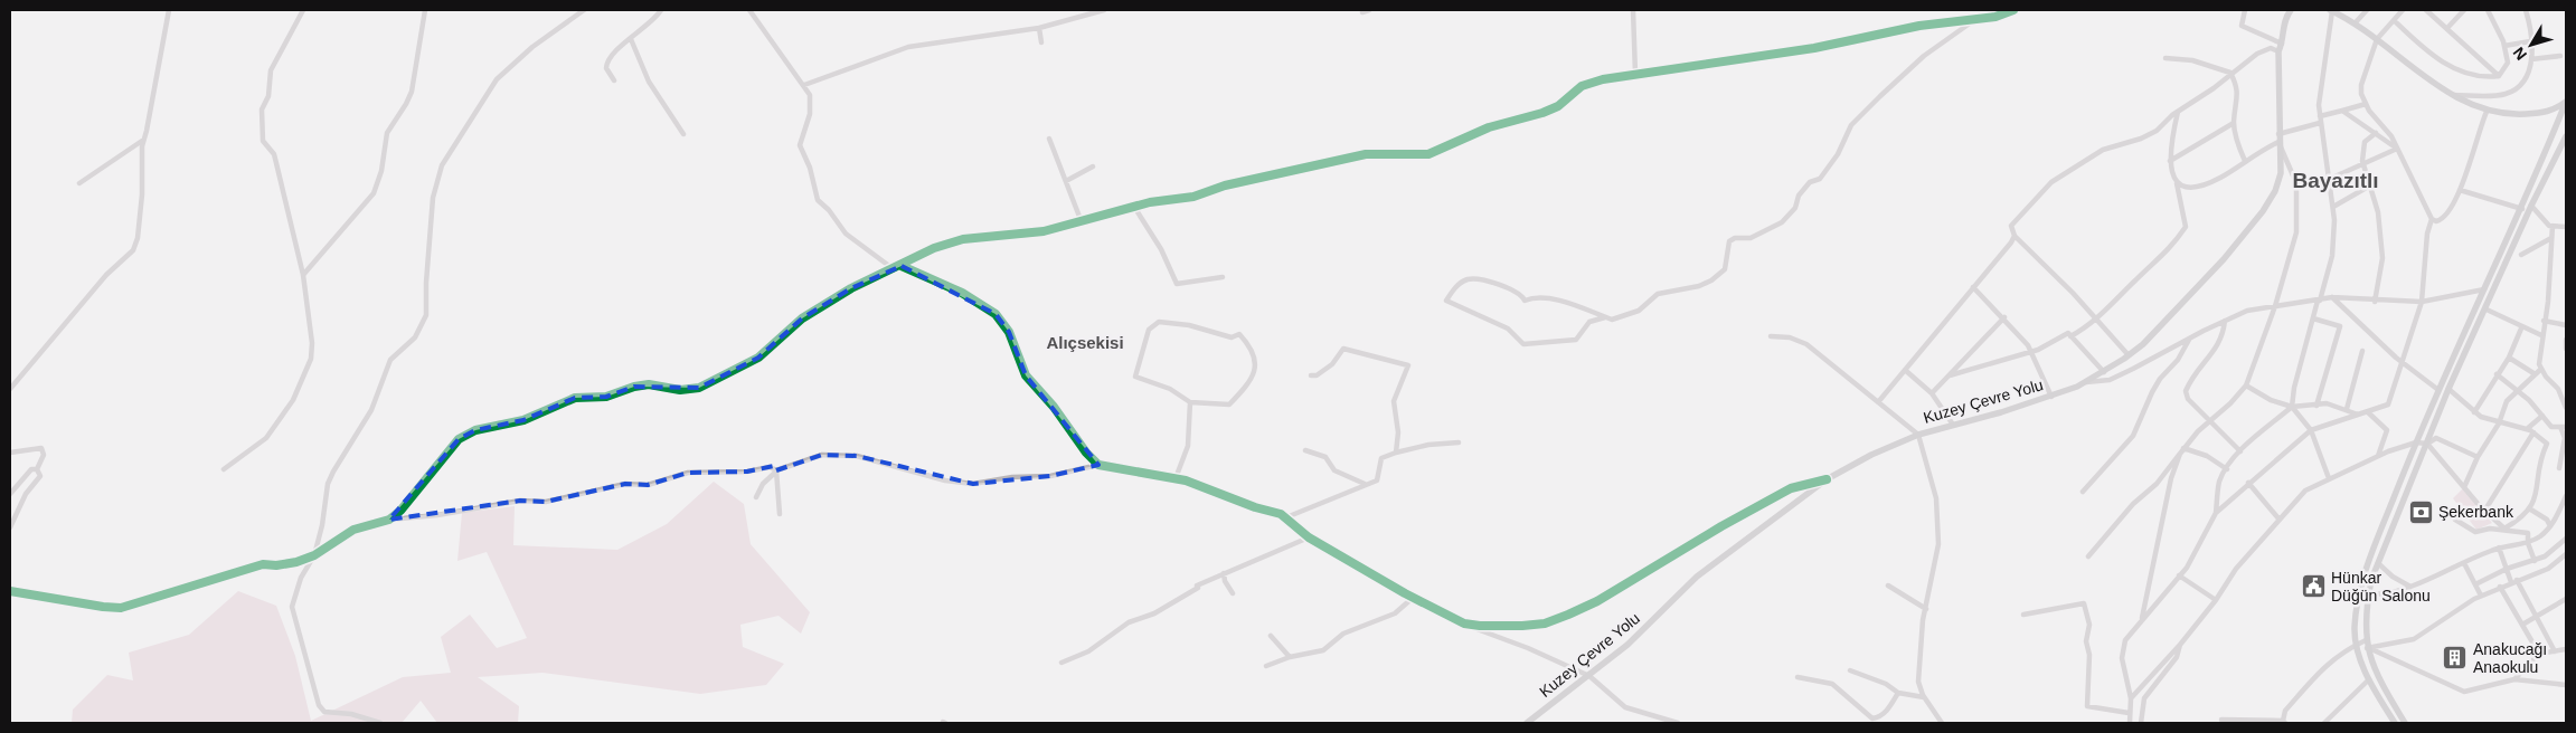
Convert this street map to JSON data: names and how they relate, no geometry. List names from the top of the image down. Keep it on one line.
{"streets":{"main road":["Kuzey Çevre Yolu"]},"districts":["Bayazıtlı","Alıçsekisi"],"places":{"bank":["Şekerbank"],"public building":["Hünkar Düğün Salonu"],"building":["Anakucağı Anaokulu"]},"north":"bottom left"}
